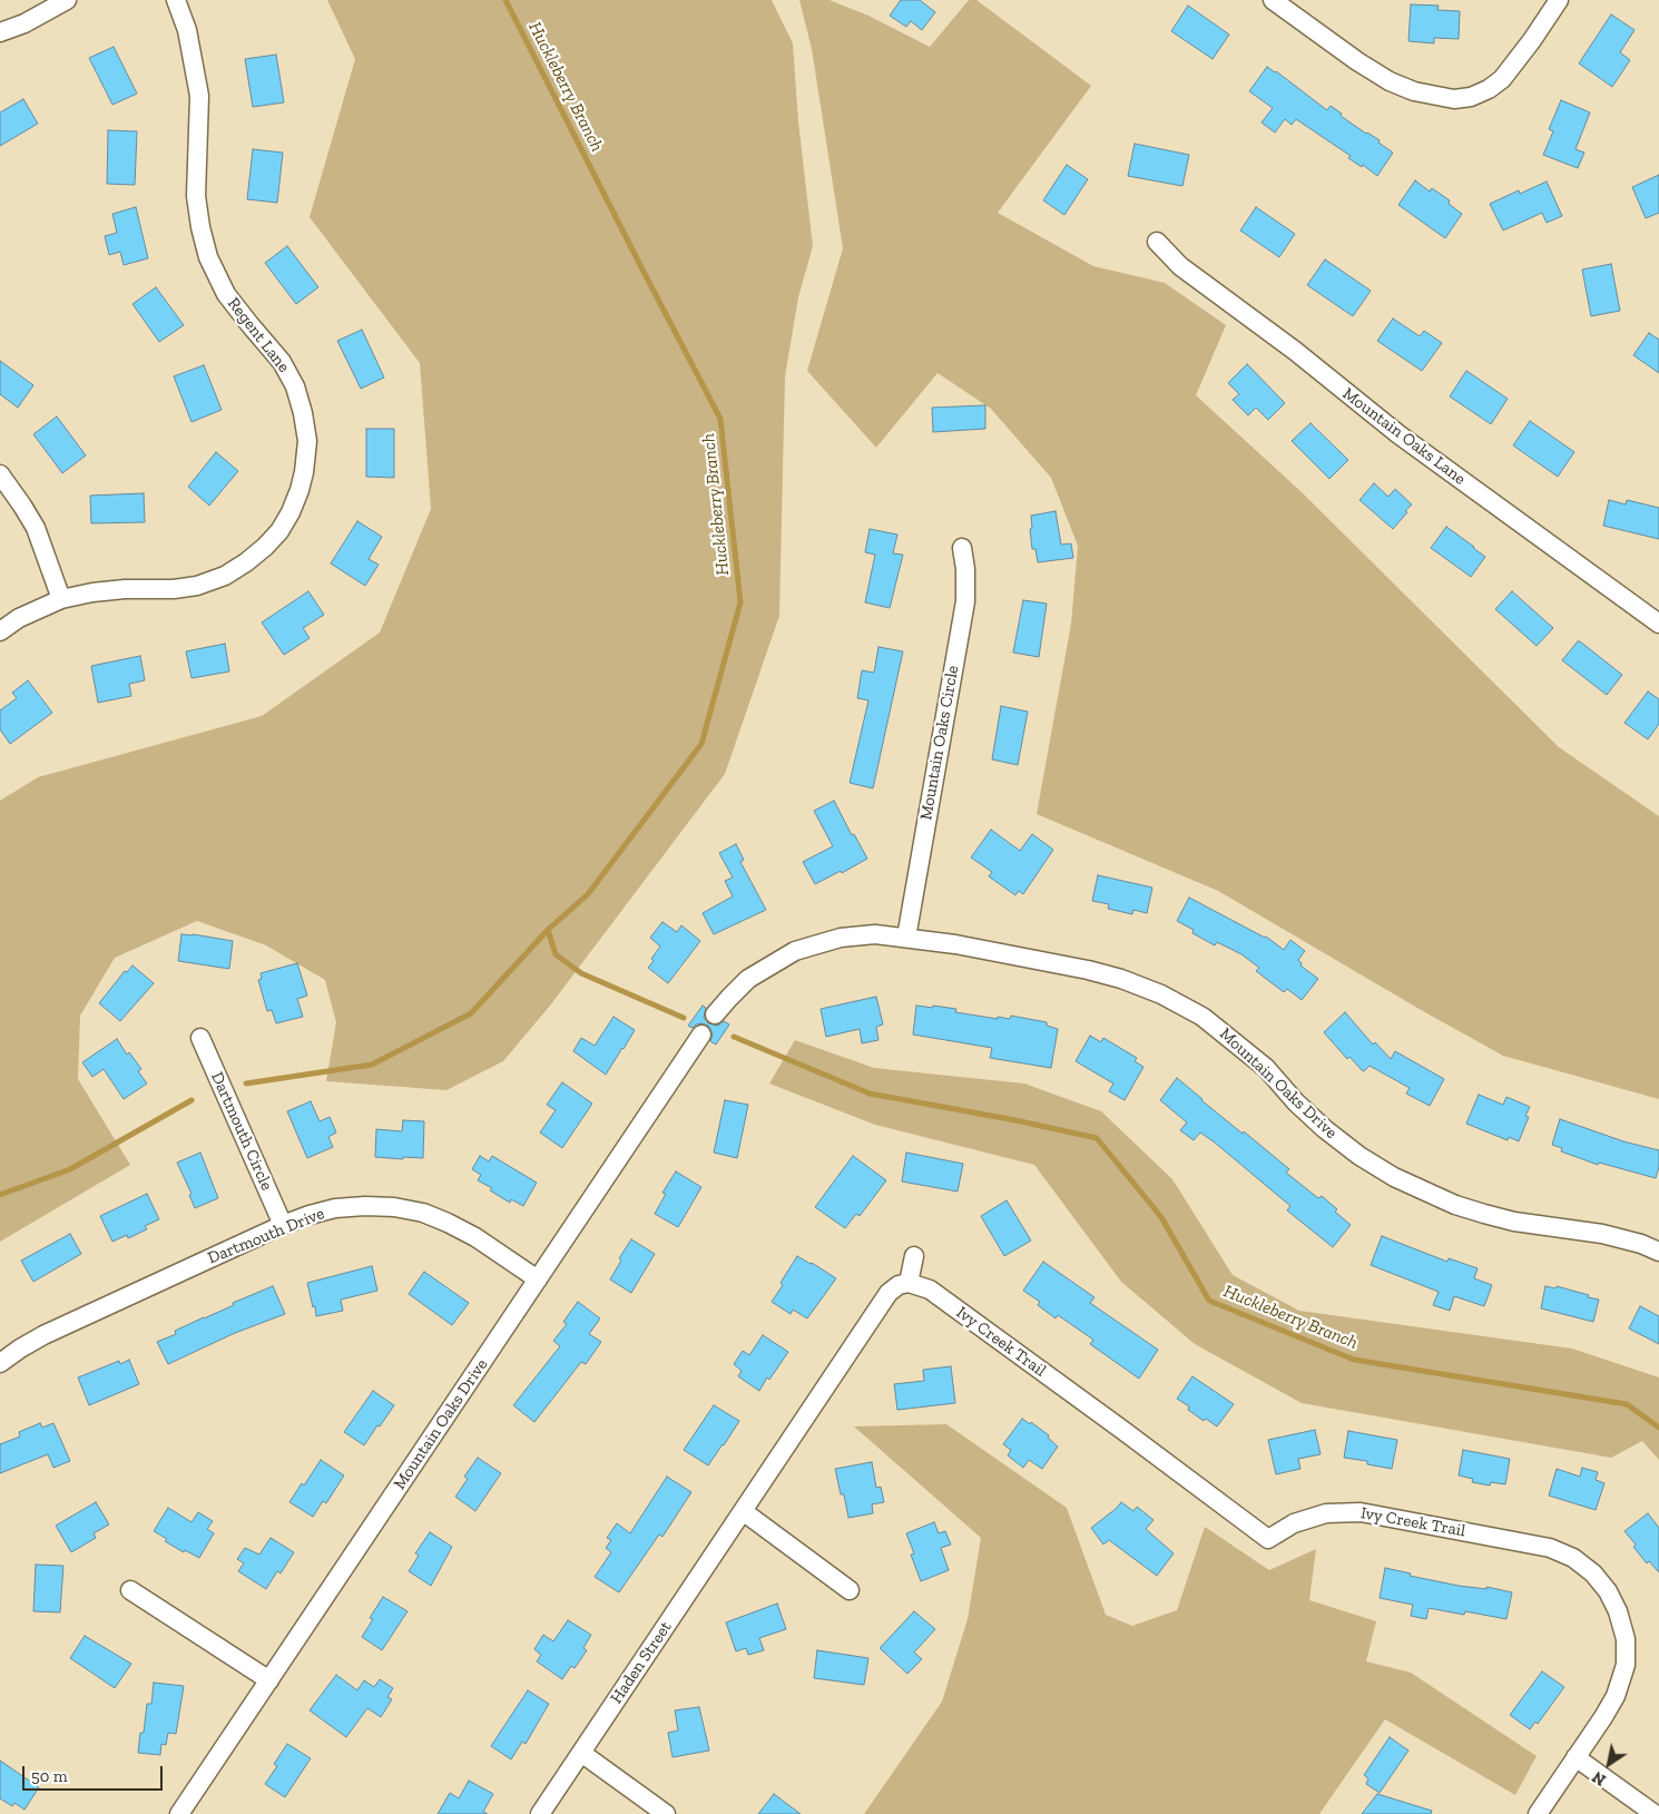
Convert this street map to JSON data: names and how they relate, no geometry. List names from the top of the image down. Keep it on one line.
{"streets":{"street":["Regent Lane","Mountain Oaks Lane","Mountain Oaks Circle","Mountain Oaks Drive","Dartmouth Circle","Dartmouth Drive","Ivy Creek Trail","Haden Street"]},"crossings":[["Mountain Oaks Circle","Mountain Oaks Drive"],["Mountain Oaks Drive","Dartmouth Drive"],["Dartmouth Circle","Dartmouth Drive"],["Ivy Creek Trail","Haden Street"]],"water":["Huckleberry Branch"],"scale_bar":"50 m","north":"bottom left"}
